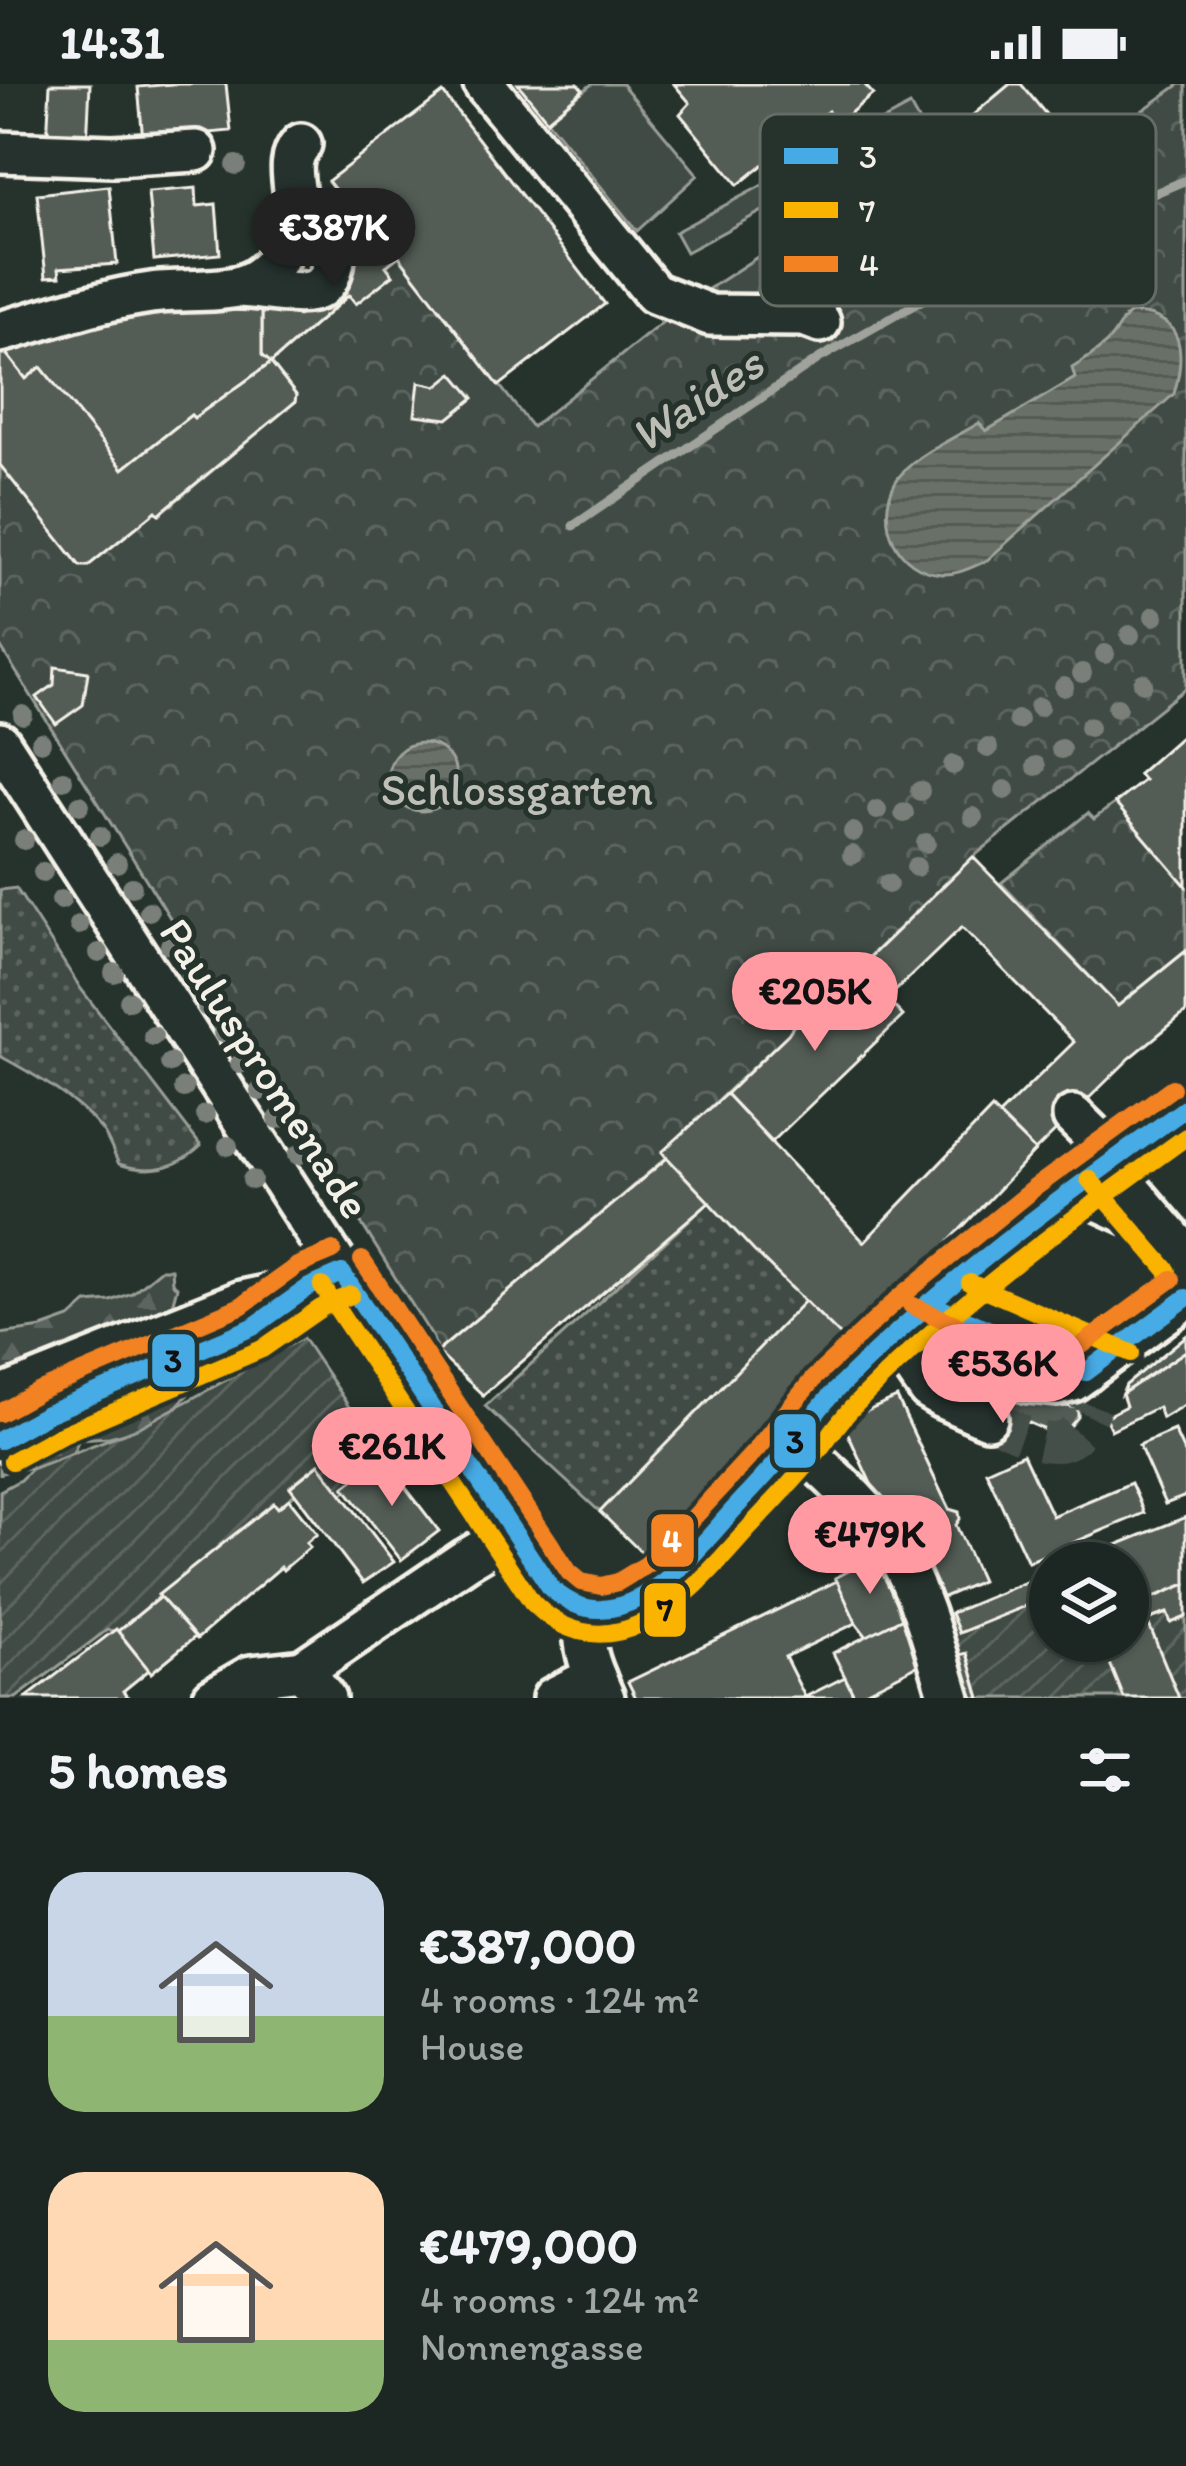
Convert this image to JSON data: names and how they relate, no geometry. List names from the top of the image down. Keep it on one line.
{"streets":{"street":["Pauluspromenade"]},"water":["Waides"],"parks":["Schlossgarten"],"lines":["transit line 4","transit line 3","transit line 7"],"legend":["3","7","4"],"page":{"status":"14:31","price":["€387K","€205K","€536K","€261K","€479K"],"heading":"5 homes","list":[{"name":"€387,000","note":"4 rooms · 124 m² · House"},{"name":"€479,000","note":"4 rooms · 124 m² · Nonnengasse"}]}}
